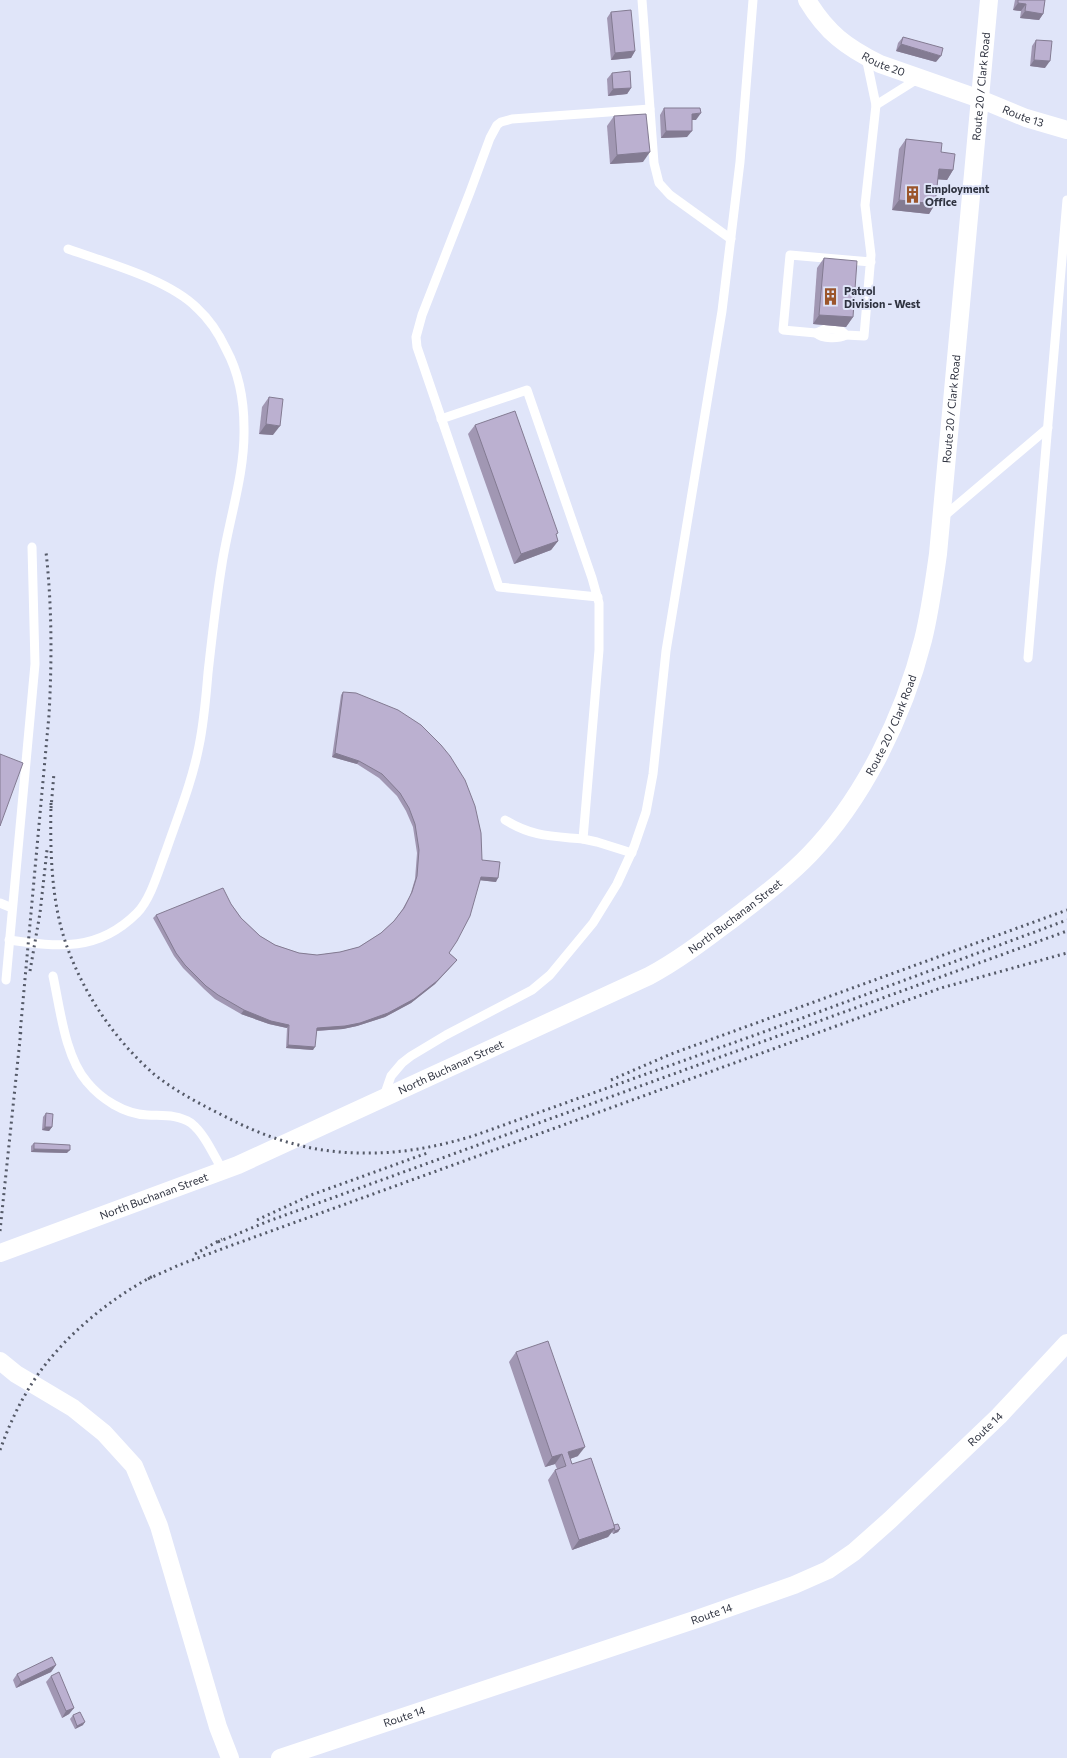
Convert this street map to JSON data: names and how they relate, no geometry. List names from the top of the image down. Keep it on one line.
{"streets":{"street":["Route 20","Route 20 / Clark Road","Route 13","North Buchanan Street","Route 14"]},"crossings":[["Route 20","Route 20 / Clark Road"],["Route 20","Route 13"],["Route 20 / Clark Road","Route 13"],["Route 20 / Clark Road","North Buchanan Street"]],"places":{"building":["Employment Office","Patrol Division - West"]}}
